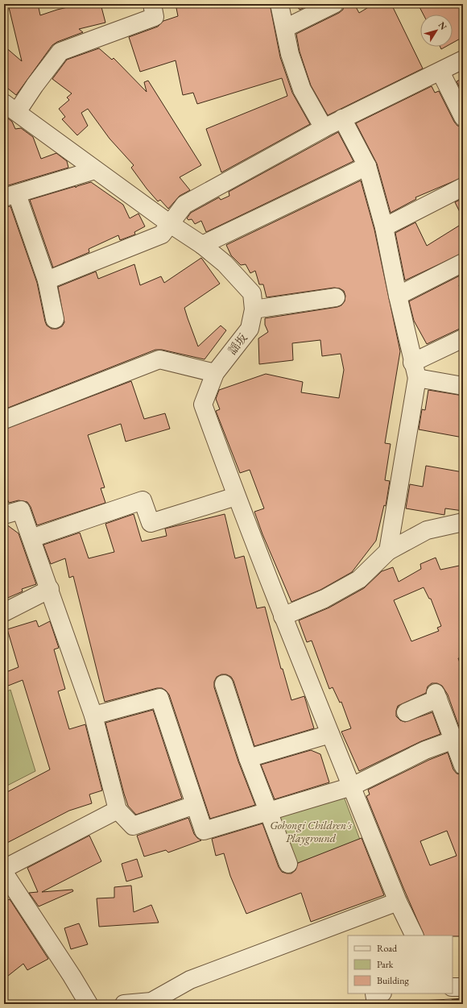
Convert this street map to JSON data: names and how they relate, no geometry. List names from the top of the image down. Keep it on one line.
{"streets":{"street":["謡坂"]},"parks":["Gohongi Children's Playground"],"legend":["Road","Park","Building"],"north":"top right"}
